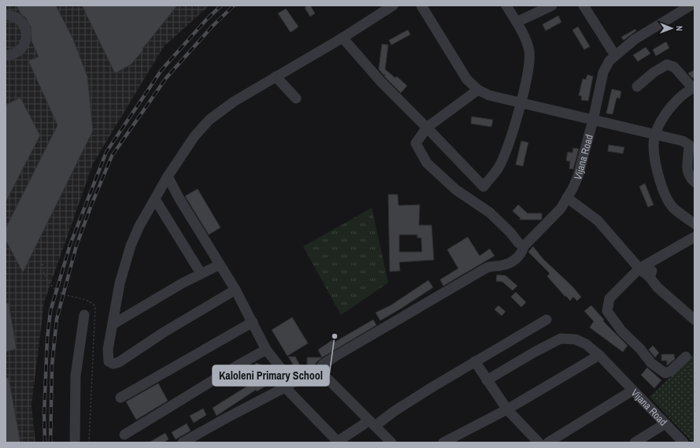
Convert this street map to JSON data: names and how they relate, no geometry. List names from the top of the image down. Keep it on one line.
{"streets":{"street":["Vijana Road"]},"places":["Kaloleni Primary School"],"north":"right"}
